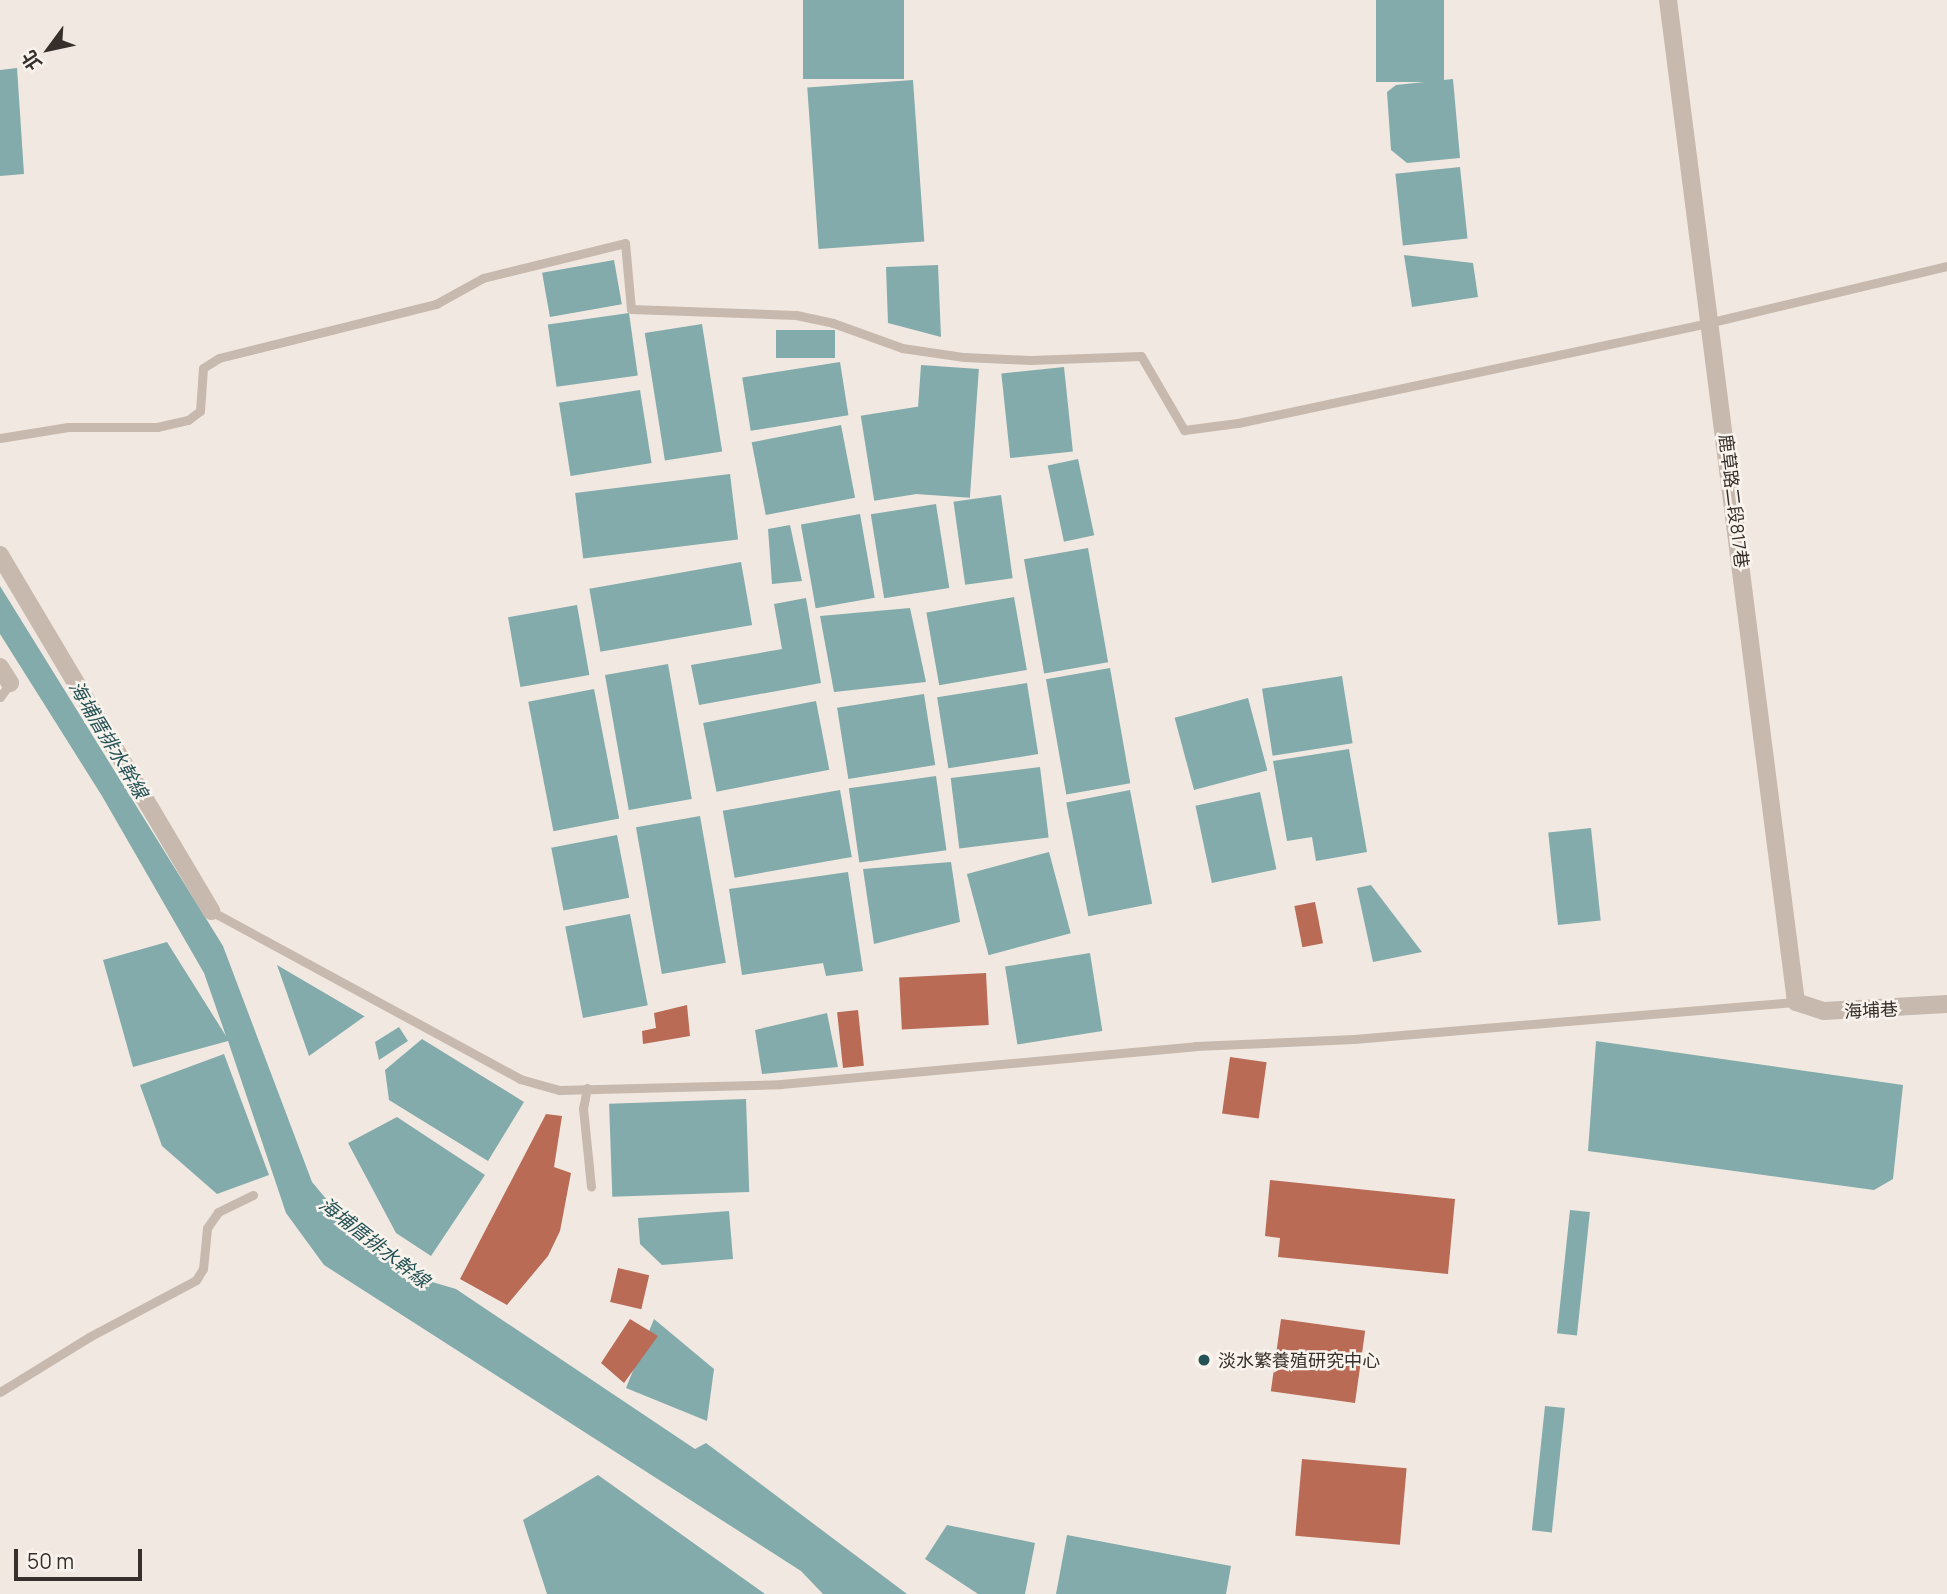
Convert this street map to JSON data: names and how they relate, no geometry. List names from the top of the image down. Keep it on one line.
{"streets":{"street":["鹿草路二段817巷","海埔巷"]},"crossings":[["鹿草路二段817巷","海埔巷"]],"water":["海埔厝排水幹線"],"places":["淡水繁養殖研究中心"],"scale_bar":"50 m","north":"bottom left"}
